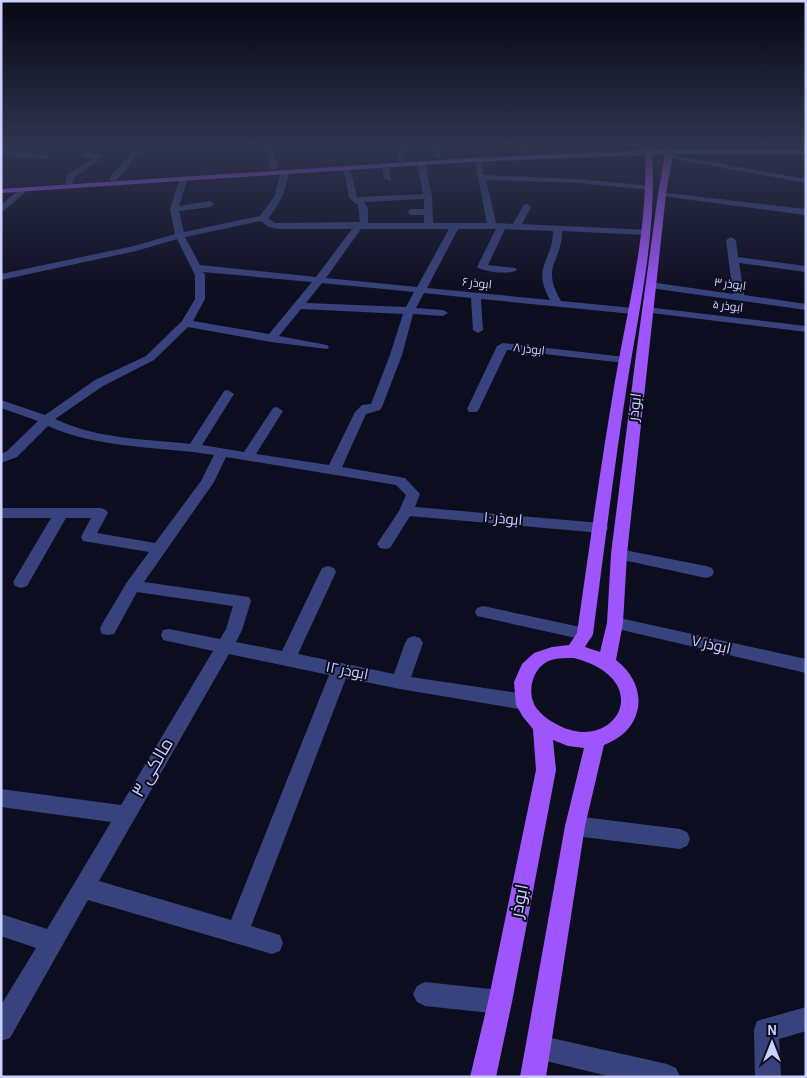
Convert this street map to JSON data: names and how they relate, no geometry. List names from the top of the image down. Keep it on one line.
{"streets":{"main road":["ابوذر"],"street":["ابوذر ۶","ابوذر ۳","ابوذر ۵","ابوذر ۸","ابوذر ۱۰","ابوذر ۷","ابوذر ۱۲","مالکی ۳"]},"crossings":[["ابوذر ۶","ابوذر"],["ابوذر ۳","ابوذر"],["ابوذر ۵","ابوذر"],["ابوذر ۸","ابوذر"],["ابوذر","ابوذر ۱۰"],["ابوذر","ابوذر ۷"],["ابوذر","ابوذر ۱۲"],["ابوذر ۱۲","مالکی ۳"]],"north":"top"}
